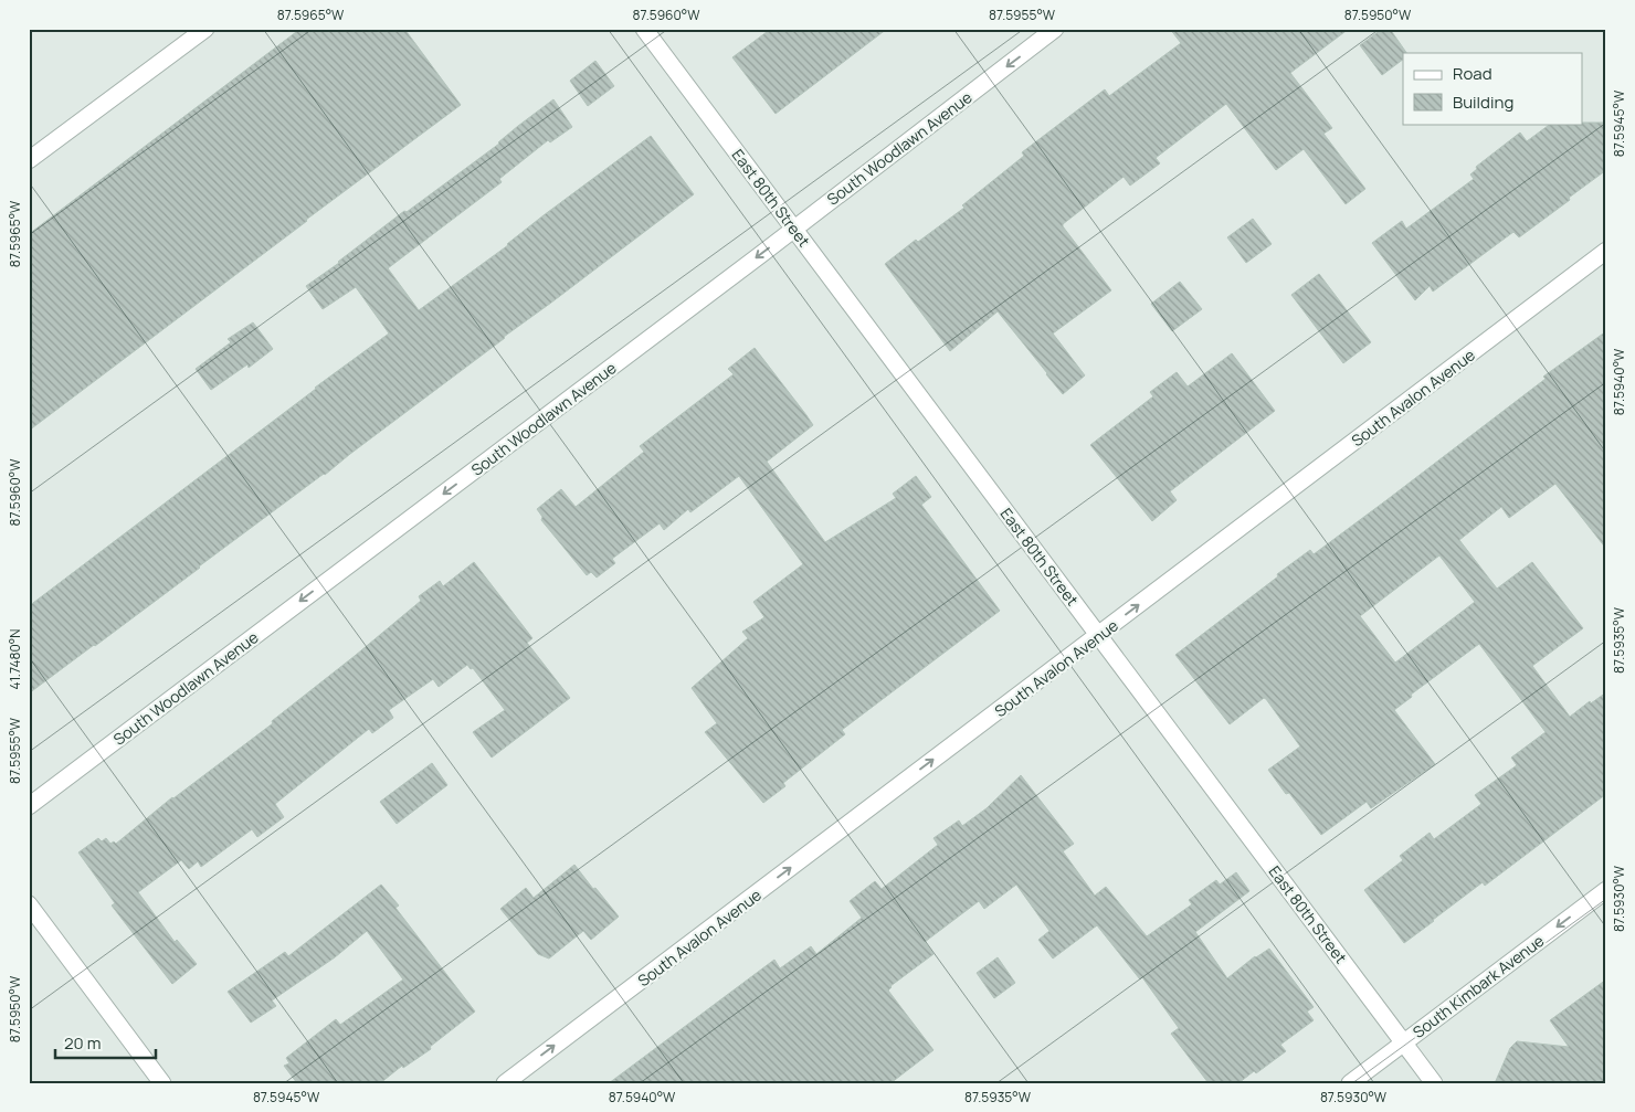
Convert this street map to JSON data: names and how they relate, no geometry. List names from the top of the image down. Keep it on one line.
{"streets":{"street":["South Woodlawn Avenue","East 80th Street","South Avalon Avenue","South Kimbark Avenue"]},"crossings":[["South Woodlawn Avenue","East 80th Street"],["East 80th Street","South Avalon Avenue"],["East 80th Street","South Kimbark Avenue"]],"one_way":["South Woodlawn Avenue","South Avalon Avenue","South Kimbark Avenue"],"legend":["Road","Building"],"scale_bar":"20 m","coordinates":["87.5965°W","87.5960°W","87.5955°W","87.5950°W","87.5945°W","87.5940°W","87.5935°W","41.7480°N","87.5930°W"]}
